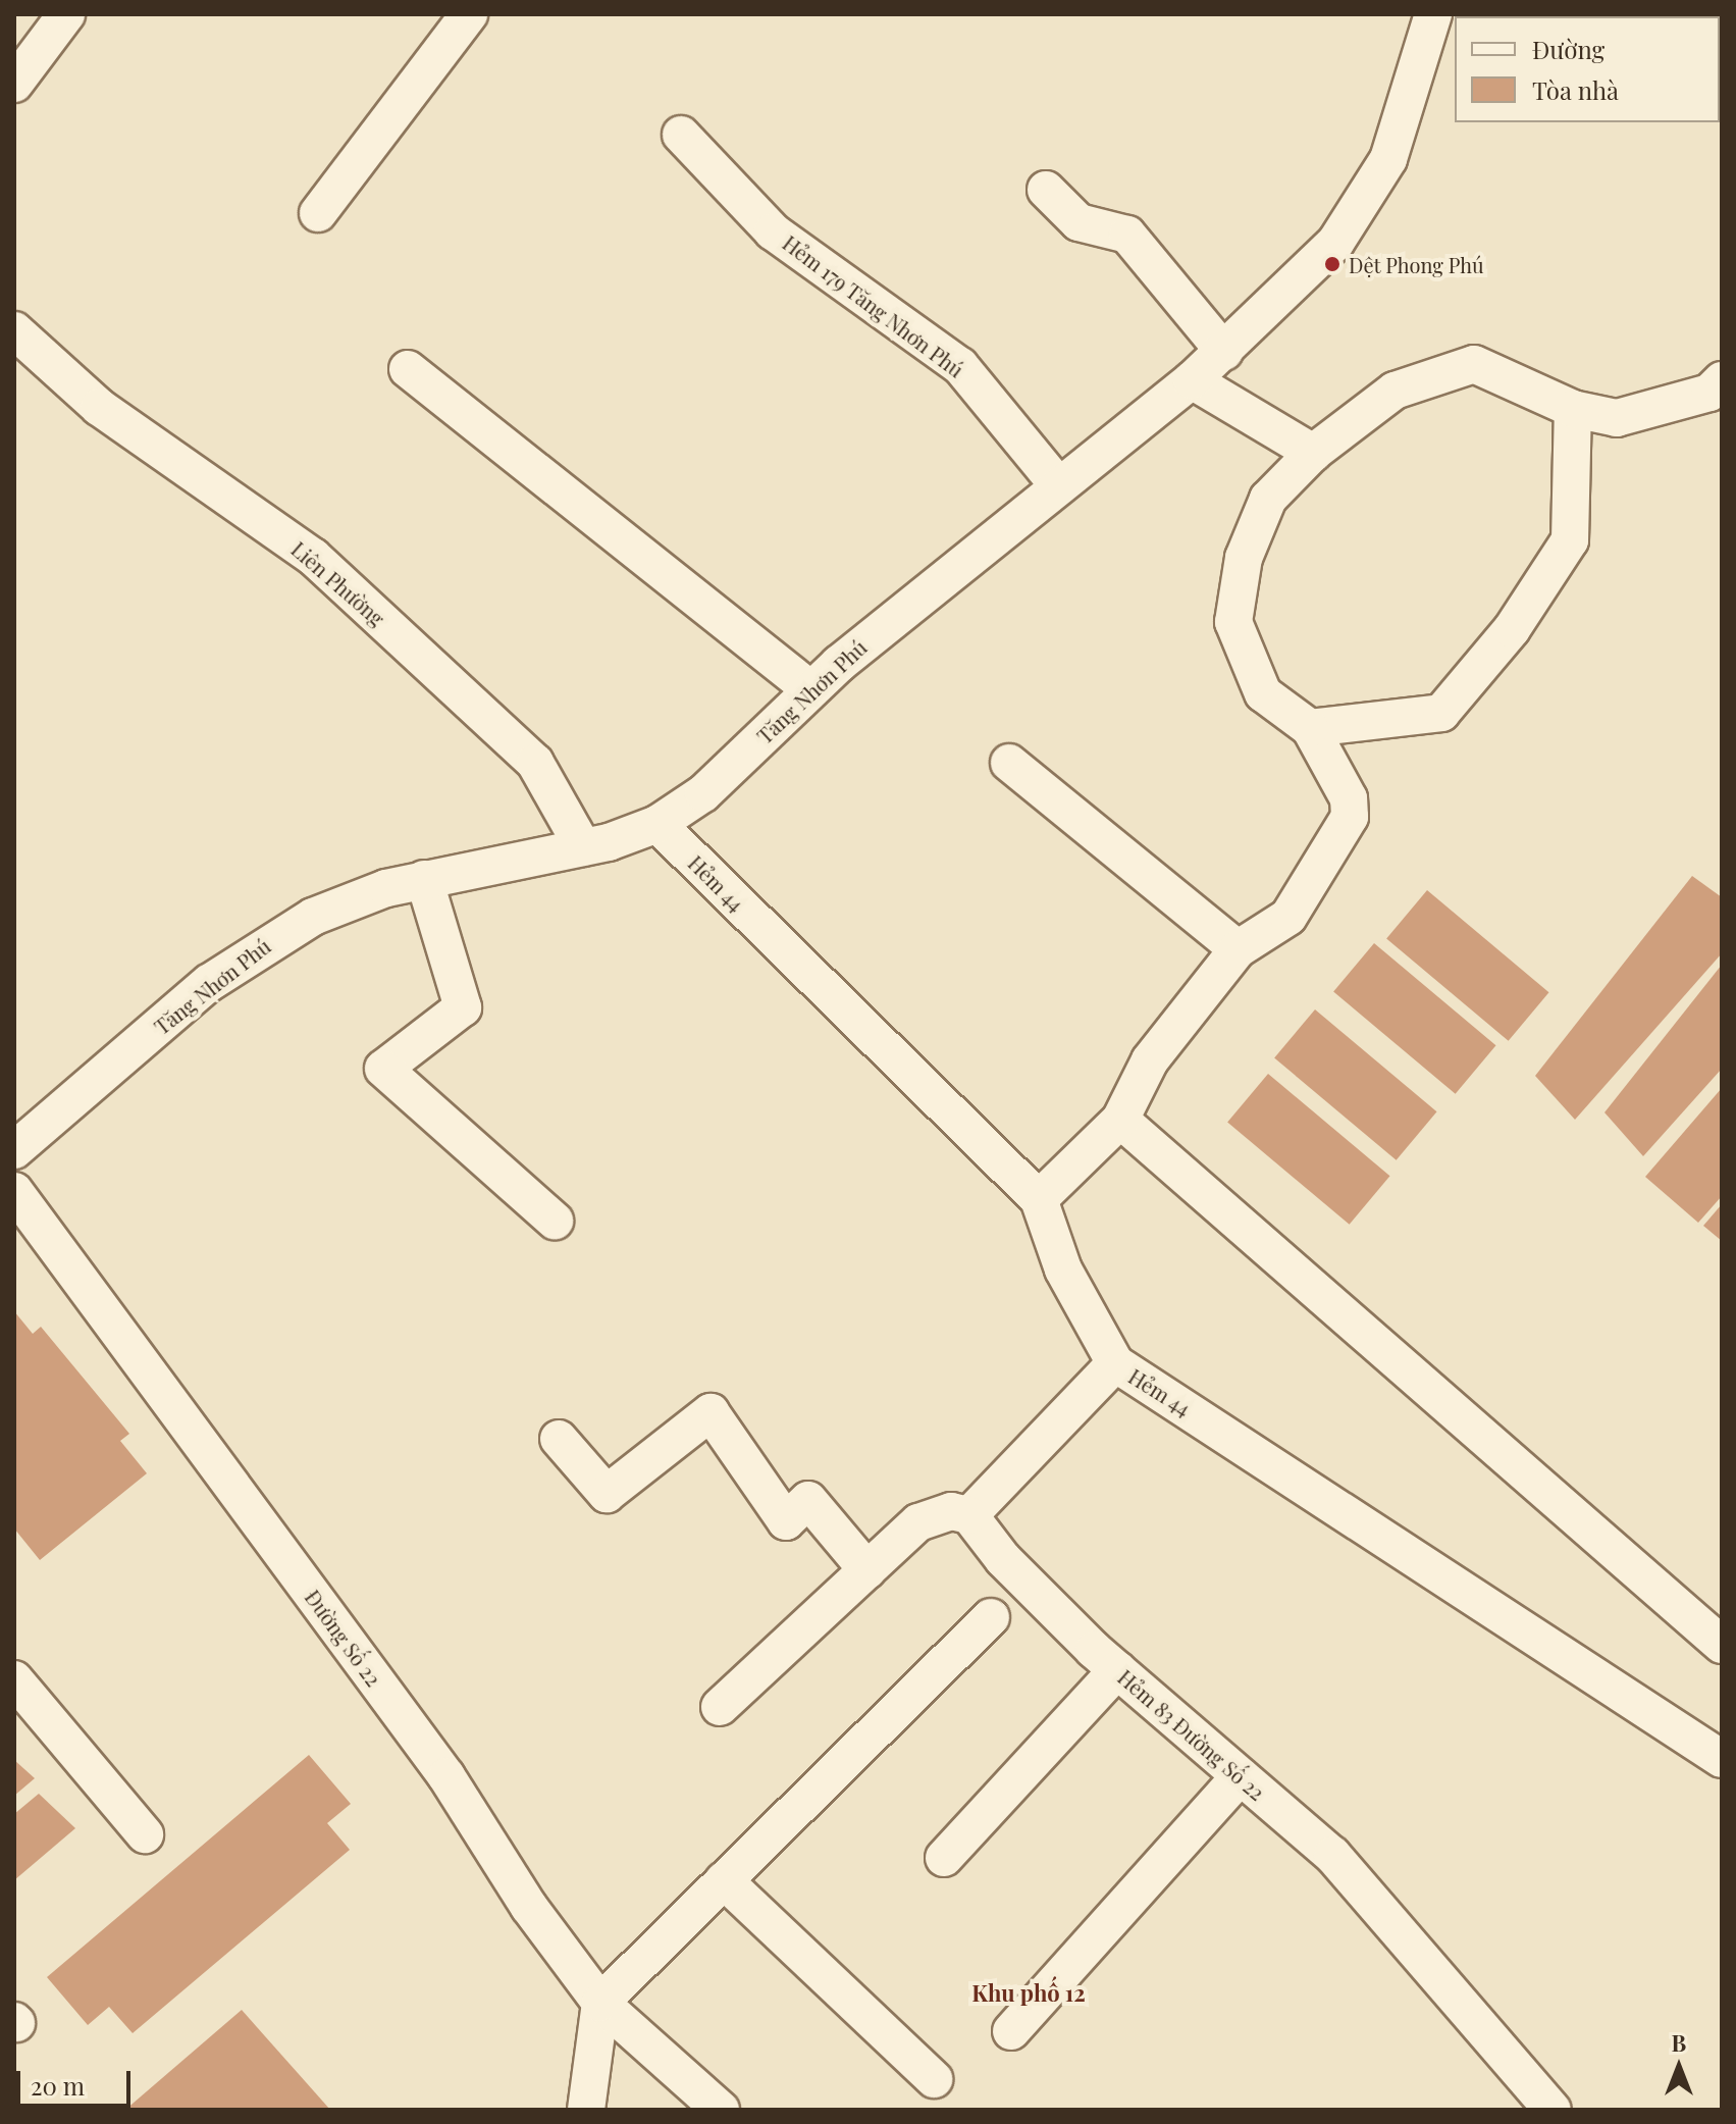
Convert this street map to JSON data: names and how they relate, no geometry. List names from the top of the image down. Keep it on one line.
{"streets":{"street":["Hẻm 179 Tăng Nhơn Phú","Liên Phường","Tăng Nhơn Phú","Hẻm 44","Đường Số 22","Hẻm 83 Đường Số 22"]},"crossings":[["Hẻm 179 Tăng Nhơn Phú","Tăng Nhơn Phú"],["Liên Phường","Tăng Nhơn Phú"],["Tăng Nhơn Phú","Hẻm 44"]],"districts":["Khu phố 12"],"places":["Dệt Phong Phú"],"legend":["Đường","Tòa nhà"],"scale_bar":"20 m","north":"top"}
